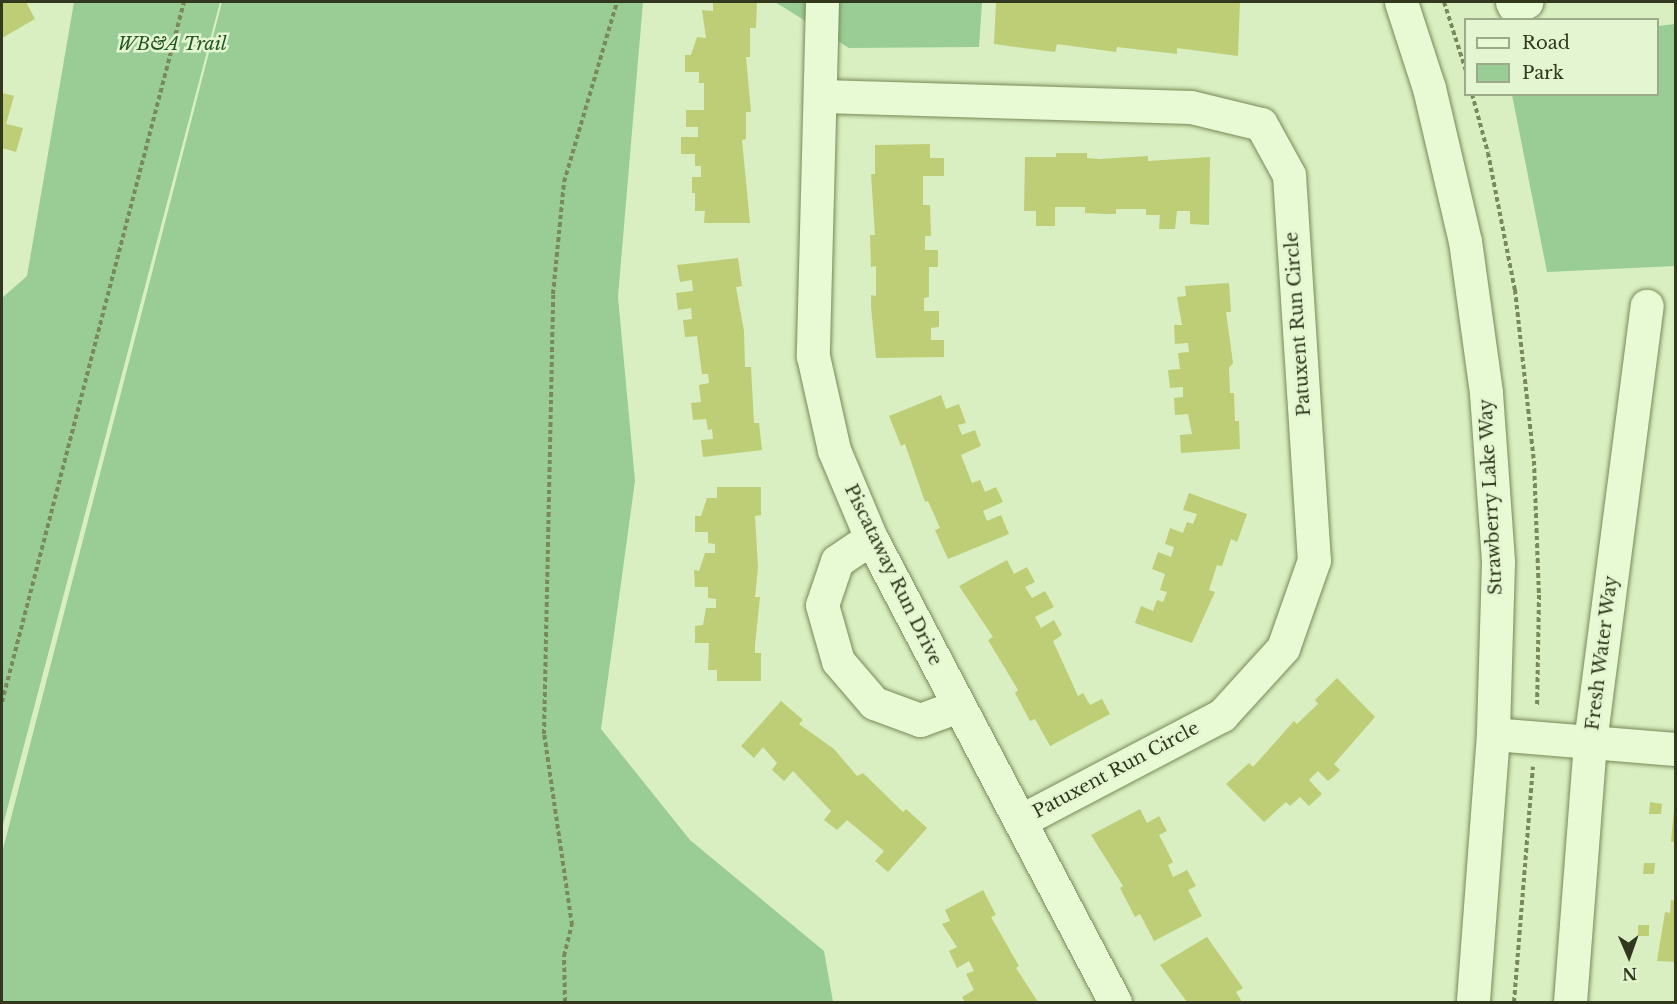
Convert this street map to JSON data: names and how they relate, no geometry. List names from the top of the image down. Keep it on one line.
{"streets":{"street":["Patuxent Run Circle","Strawberry Lake Way","Piscataway Run Drive","Fresh Water Way"]},"crossings":[["Patuxent Run Circle","Piscataway Run Drive"]],"parks":["WB&A Trail"],"legend":["Road","Park"],"north":"bottom"}
